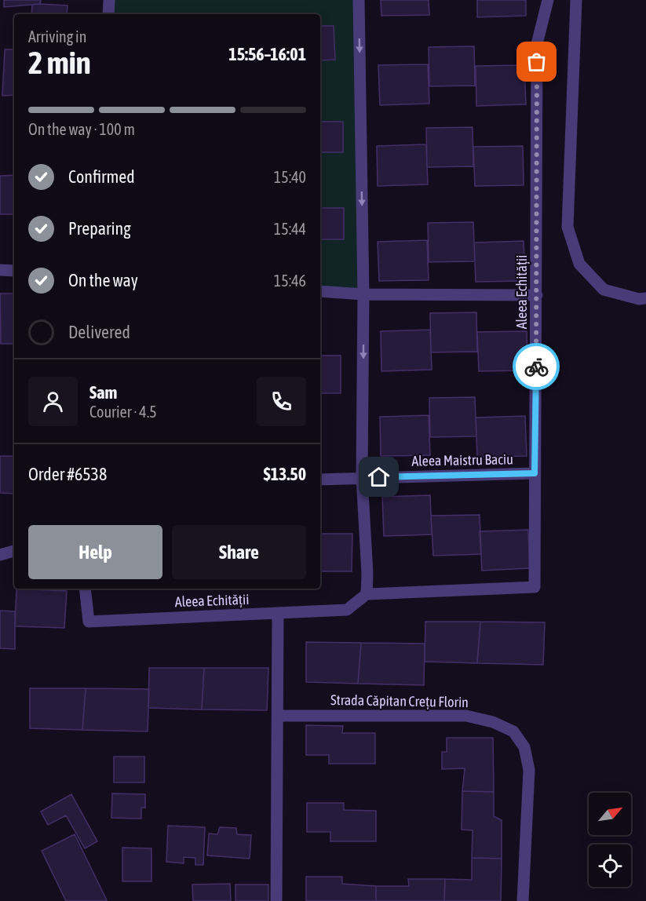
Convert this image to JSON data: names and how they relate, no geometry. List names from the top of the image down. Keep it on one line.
{"streets":{"street":["Aleea Echității","Aleea Maistru Baciu","Strada Căpitan Crețu Florin"]},"crossings":[["Aleea Echității","Aleea Maistru Baciu"]],"north":"top right","page":{"heading":["2 min","Arriving in","15:56–16:01"],"panel":["Sam","Courier · 4.5","Order #6538","$13.50"],"bar":"On the way · 100 m","list":[["Confirmed","15:40"],["Preparing","15:44"],["On the way","15:46"],"Delivered"],"buttons":["Help","Share"]}}
